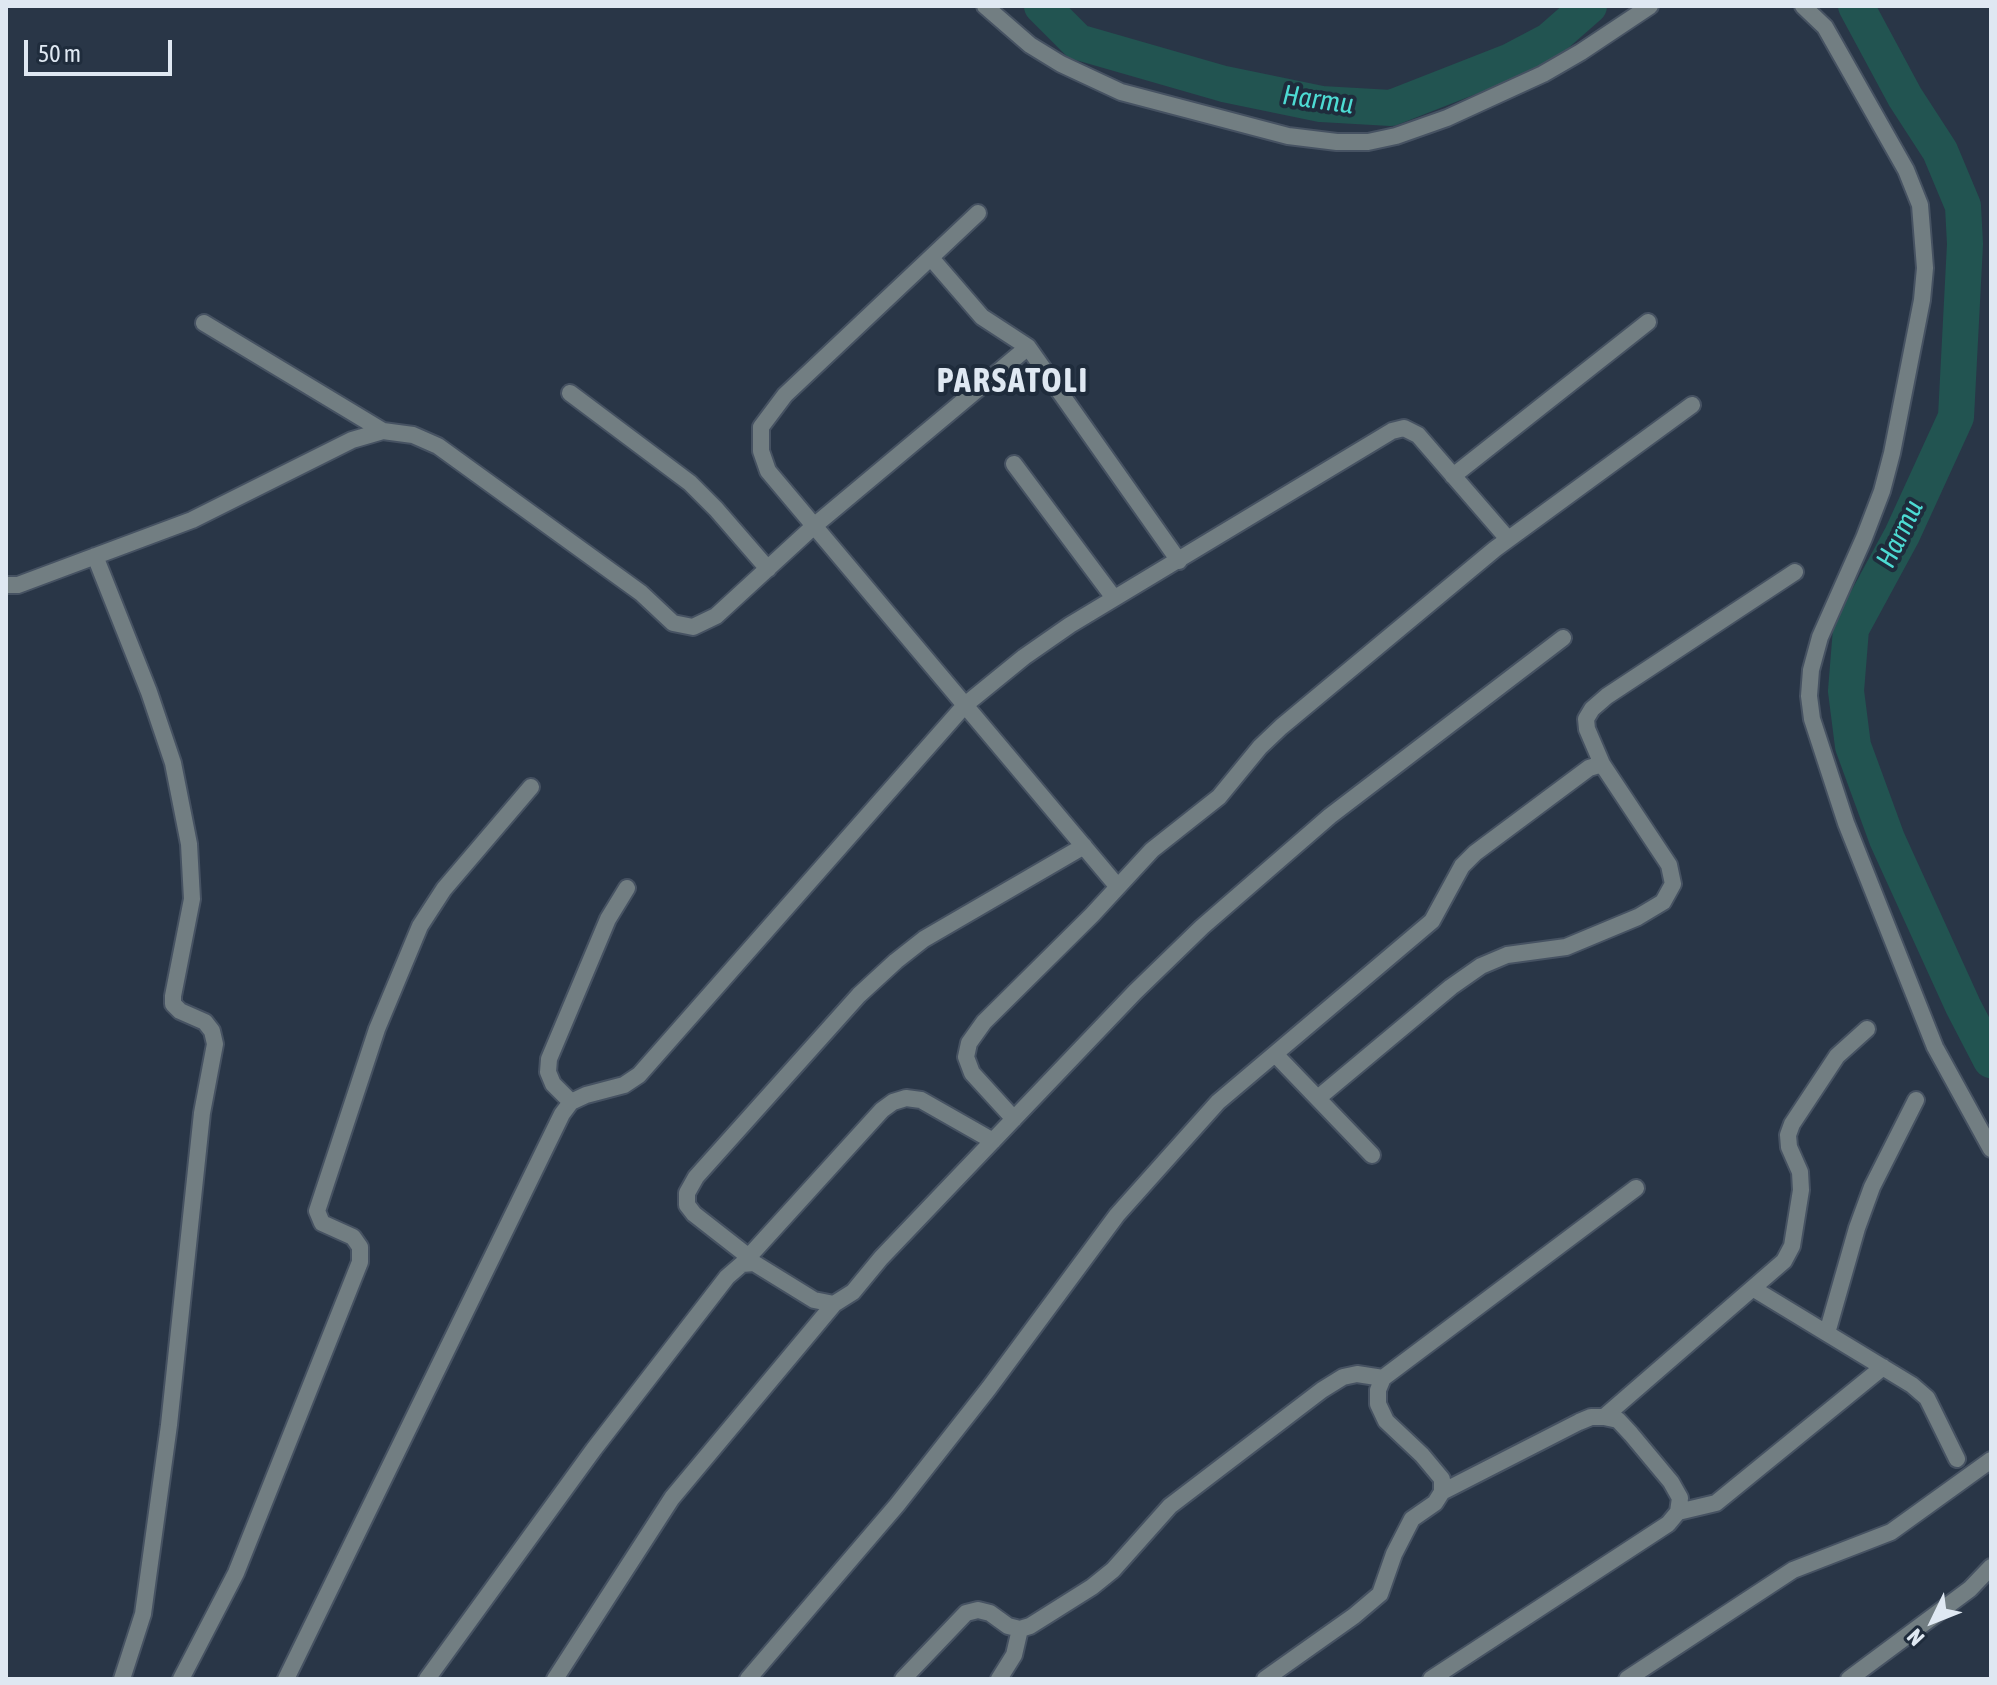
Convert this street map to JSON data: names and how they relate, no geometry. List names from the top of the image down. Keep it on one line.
{"districts":["PARSATOLI"],"water":["Harmu"],"scale_bar":"50 m","north":"bottom left"}
